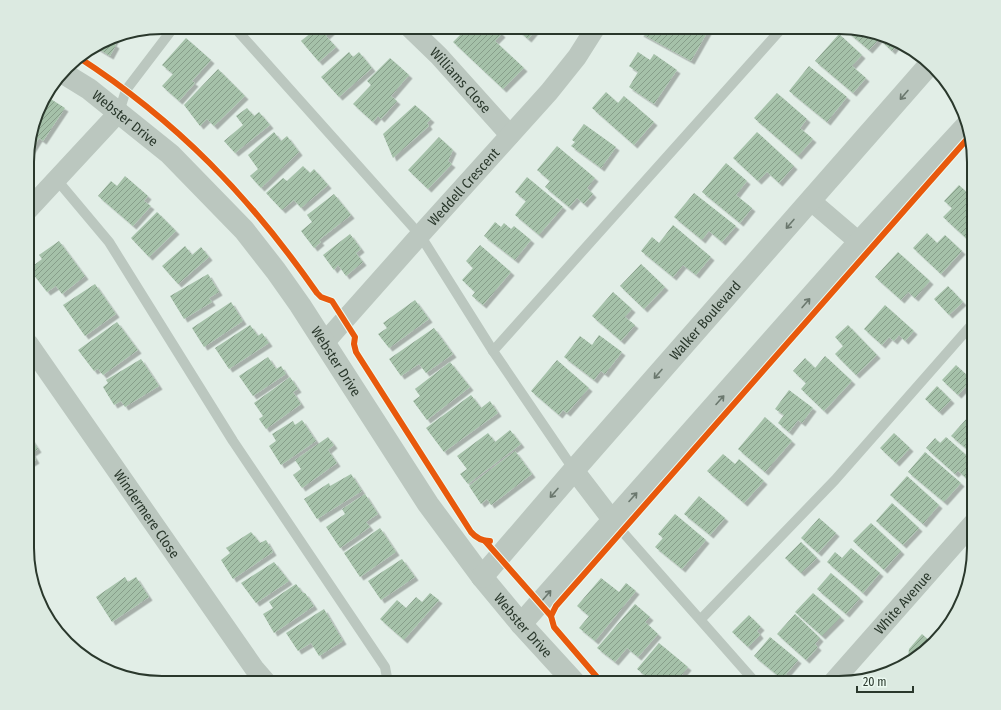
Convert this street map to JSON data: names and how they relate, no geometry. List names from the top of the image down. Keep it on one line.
{"streets":{"street":["Williams Close","Webster Drive","Weddell Crescent","Walker Boulevard","Windermere Close","White Avenue"]},"crossings":[["Williams Close","Weddell Crescent"],["Webster Drive","Weddell Crescent"],["Webster Drive","Walker Boulevard"]],"scale_bar":"20 m"}
